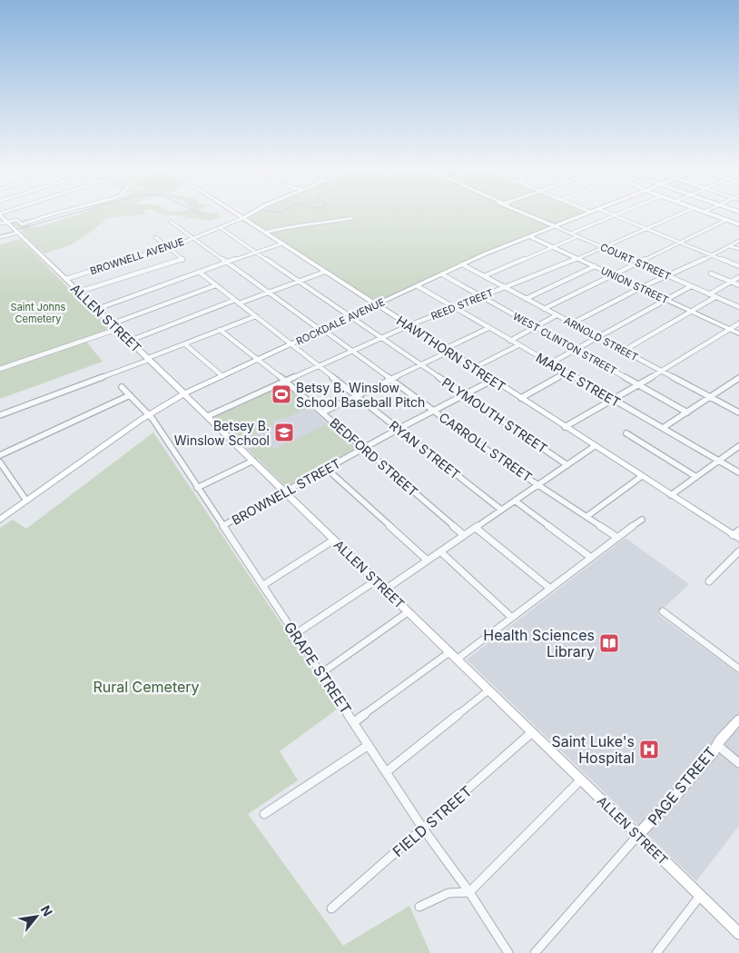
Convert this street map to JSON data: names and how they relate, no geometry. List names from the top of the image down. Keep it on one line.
{"streets":{"main road":["BROWNELL AVENUE","COURT STREET","UNION STREET","ALLEN STREET","ROCKDALE AVENUE","HAWTHORN STREET","PAGE STREET"],"street":["REED STREET","ARNOLD STREET","WEST CLINTON STREET","MAPLE STREET","PLYMOUTH STREET","CARROLL STREET","RYAN STREET","BEDFORD STREET","BROWNELL STREET","GRAPE STREET","FIELD STREET"]},"crossings":[["BROWNELL AVENUE","ALLEN STREET"],["BROWNELL AVENUE","HAWTHORN STREET"],["BROWNELL AVENUE","PLYMOUTH STREET"],["BROWNELL AVENUE","CARROLL STREET"],["COURT STREET","REED STREET"],["COURT STREET","ROCKDALE AVENUE"],["UNION STREET","REED STREET"],["UNION STREET","ROCKDALE AVENUE"],["REED STREET","ALLEN STREET"],["REED STREET","ARNOLD STREET"],["REED STREET","WEST CLINTON STREET"],["REED STREET","HAWTHORN STREET"],["REED STREET","MAPLE STREET"],["REED STREET","PLYMOUTH STREET"],["REED STREET","CARROLL STREET"],["REED STREET","RYAN STREET"],["REED STREET","BEDFORD STREET"],["ALLEN STREET","ROCKDALE AVENUE"],["ALLEN STREET","BROWNELL STREET"],["ALLEN STREET","PAGE STREET"],["ALLEN STREET","FIELD STREET"],["ROCKDALE AVENUE","ARNOLD STREET"],["ROCKDALE AVENUE","WEST CLINTON STREET"],["ROCKDALE AVENUE","HAWTHORN STREET"],["ROCKDALE AVENUE","MAPLE STREET"],["ROCKDALE AVENUE","PLYMOUTH STREET"],["ROCKDALE AVENUE","CARROLL STREET"],["ROCKDALE AVENUE","RYAN STREET"],["ROCKDALE AVENUE","BEDFORD STREET"],["ROCKDALE AVENUE","GRAPE STREET"],["HAWTHORN STREET","BROWNELL STREET"],["PLYMOUTH STREET","BROWNELL STREET"],["CARROLL STREET","BROWNELL STREET"],["RYAN STREET","BROWNELL STREET"],["BEDFORD STREET","BROWNELL STREET"],["BROWNELL STREET","GRAPE STREET"],["GRAPE STREET","FIELD STREET"]],"parks":["Saint Johns Cemetery","Rural Cemetery"],"places":{"sports":["Betsy B. Winslow School Baseball Pitch"],"school or university":["Betsey B. Winslow School"],"library":["Health Sciences Library"],"hospital":["Saint Luke's Hospital"]},"north":"top right"}
